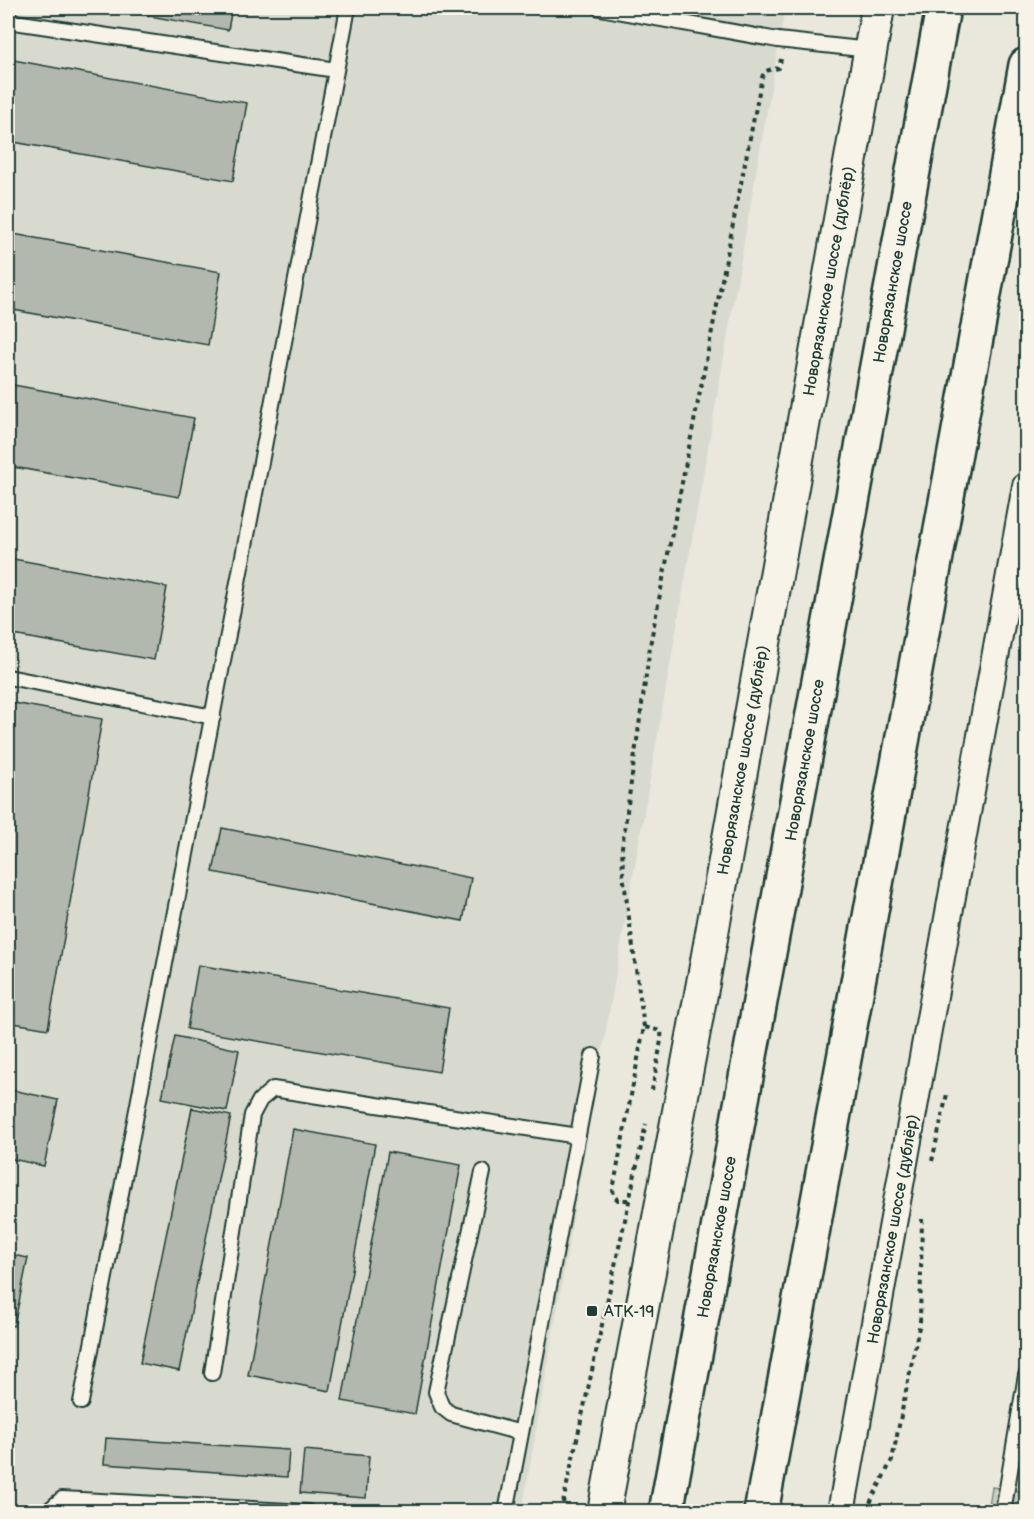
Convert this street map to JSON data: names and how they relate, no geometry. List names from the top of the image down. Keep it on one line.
{"streets":{"highway":["Новорязанское шоссе"],"street":["Новорязанское шоссе (дублёр)"]},"places":{"transit":["АТК-19"]}}
